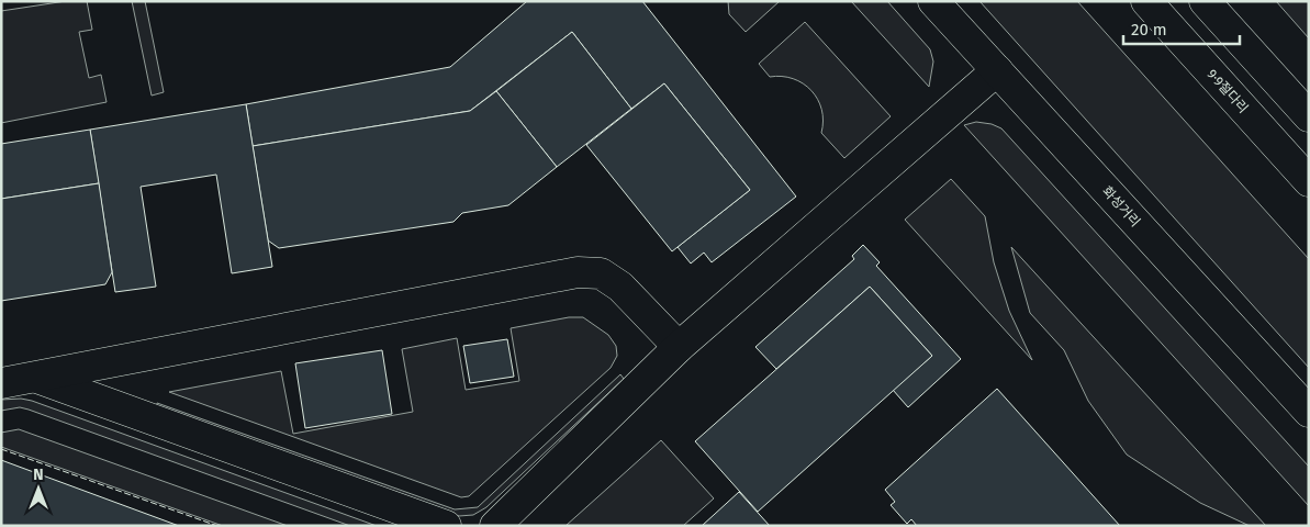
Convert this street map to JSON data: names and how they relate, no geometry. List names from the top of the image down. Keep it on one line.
{"streets":{"main road":["9·9절다리","화성거리"]},"scale_bar":"20 m","north":"top"}
